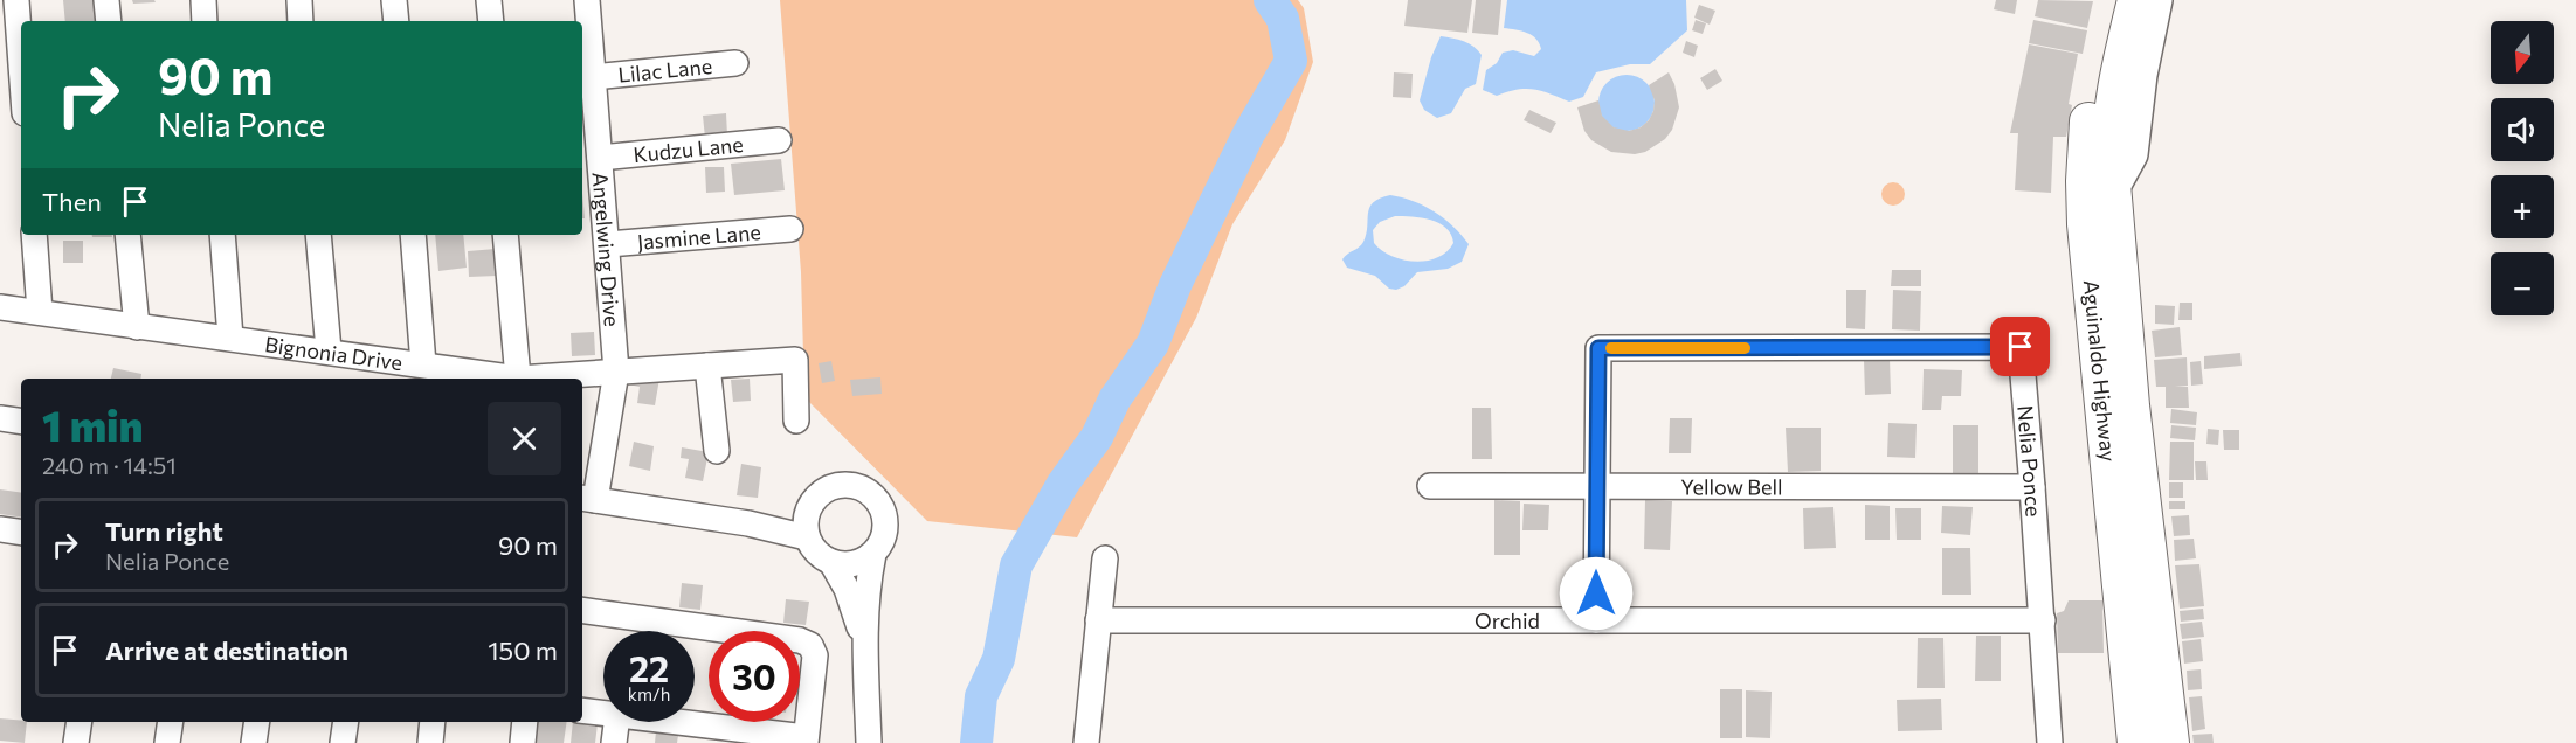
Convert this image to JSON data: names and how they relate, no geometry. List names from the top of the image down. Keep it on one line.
{"streets":{"highway":["Aguinaldo Highway"],"street":["Lilac Lane","Kudzu Lane","Jasmine Lane","Angelwing Drive","Bignonia Drive","Nelia Ponce","Yellow Bell","Orchid"]},"crossings":[["Lilac Lane","Angelwing Drive"],["Kudzu Lane","Angelwing Drive"],["Jasmine Lane","Angelwing Drive"],["Angelwing Drive","Bignonia Drive"],["Nelia Ponce","Yellow Bell"],["Nelia Ponce","Orchid"]],"north":"bottom","page":{"map_buttons":["+","−"],"turn":["90 m","Nelia Ponce"],"then":"Then","heading":["1 min","240 m · 14:51"],"list":[{"name":"Turn right","note":"Nelia Ponce","value":"90 m"},{"name":"Arrive at destination","value":"150 m"}],"speed":"22 km/h","limit":"30"}}
